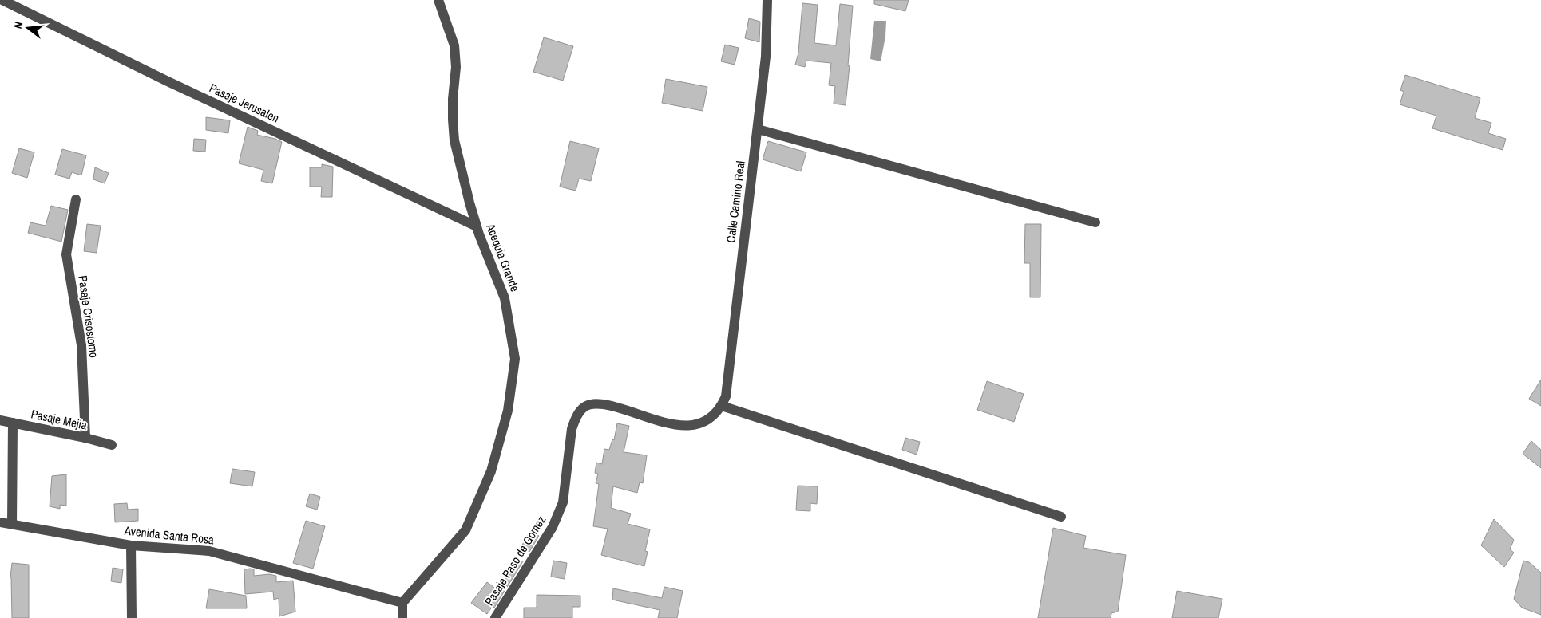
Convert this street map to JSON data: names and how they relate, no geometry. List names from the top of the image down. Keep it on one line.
{"streets":{"street":["Pasaje Jerusalen","Calle Camino Real","Acequia Grande","Pasaje Crisostomo","Pasaje Mejia","Avenida Santa Rosa","Pasaje Paso de Gomez"]},"crossings":[["Pasaje Jerusalen","Acequia Grande"],["Calle Camino Real","Pasaje Paso de Gomez"],["Acequia Grande","Avenida Santa Rosa"],["Pasaje Crisostomo","Pasaje Mejia"]],"north":"left"}
